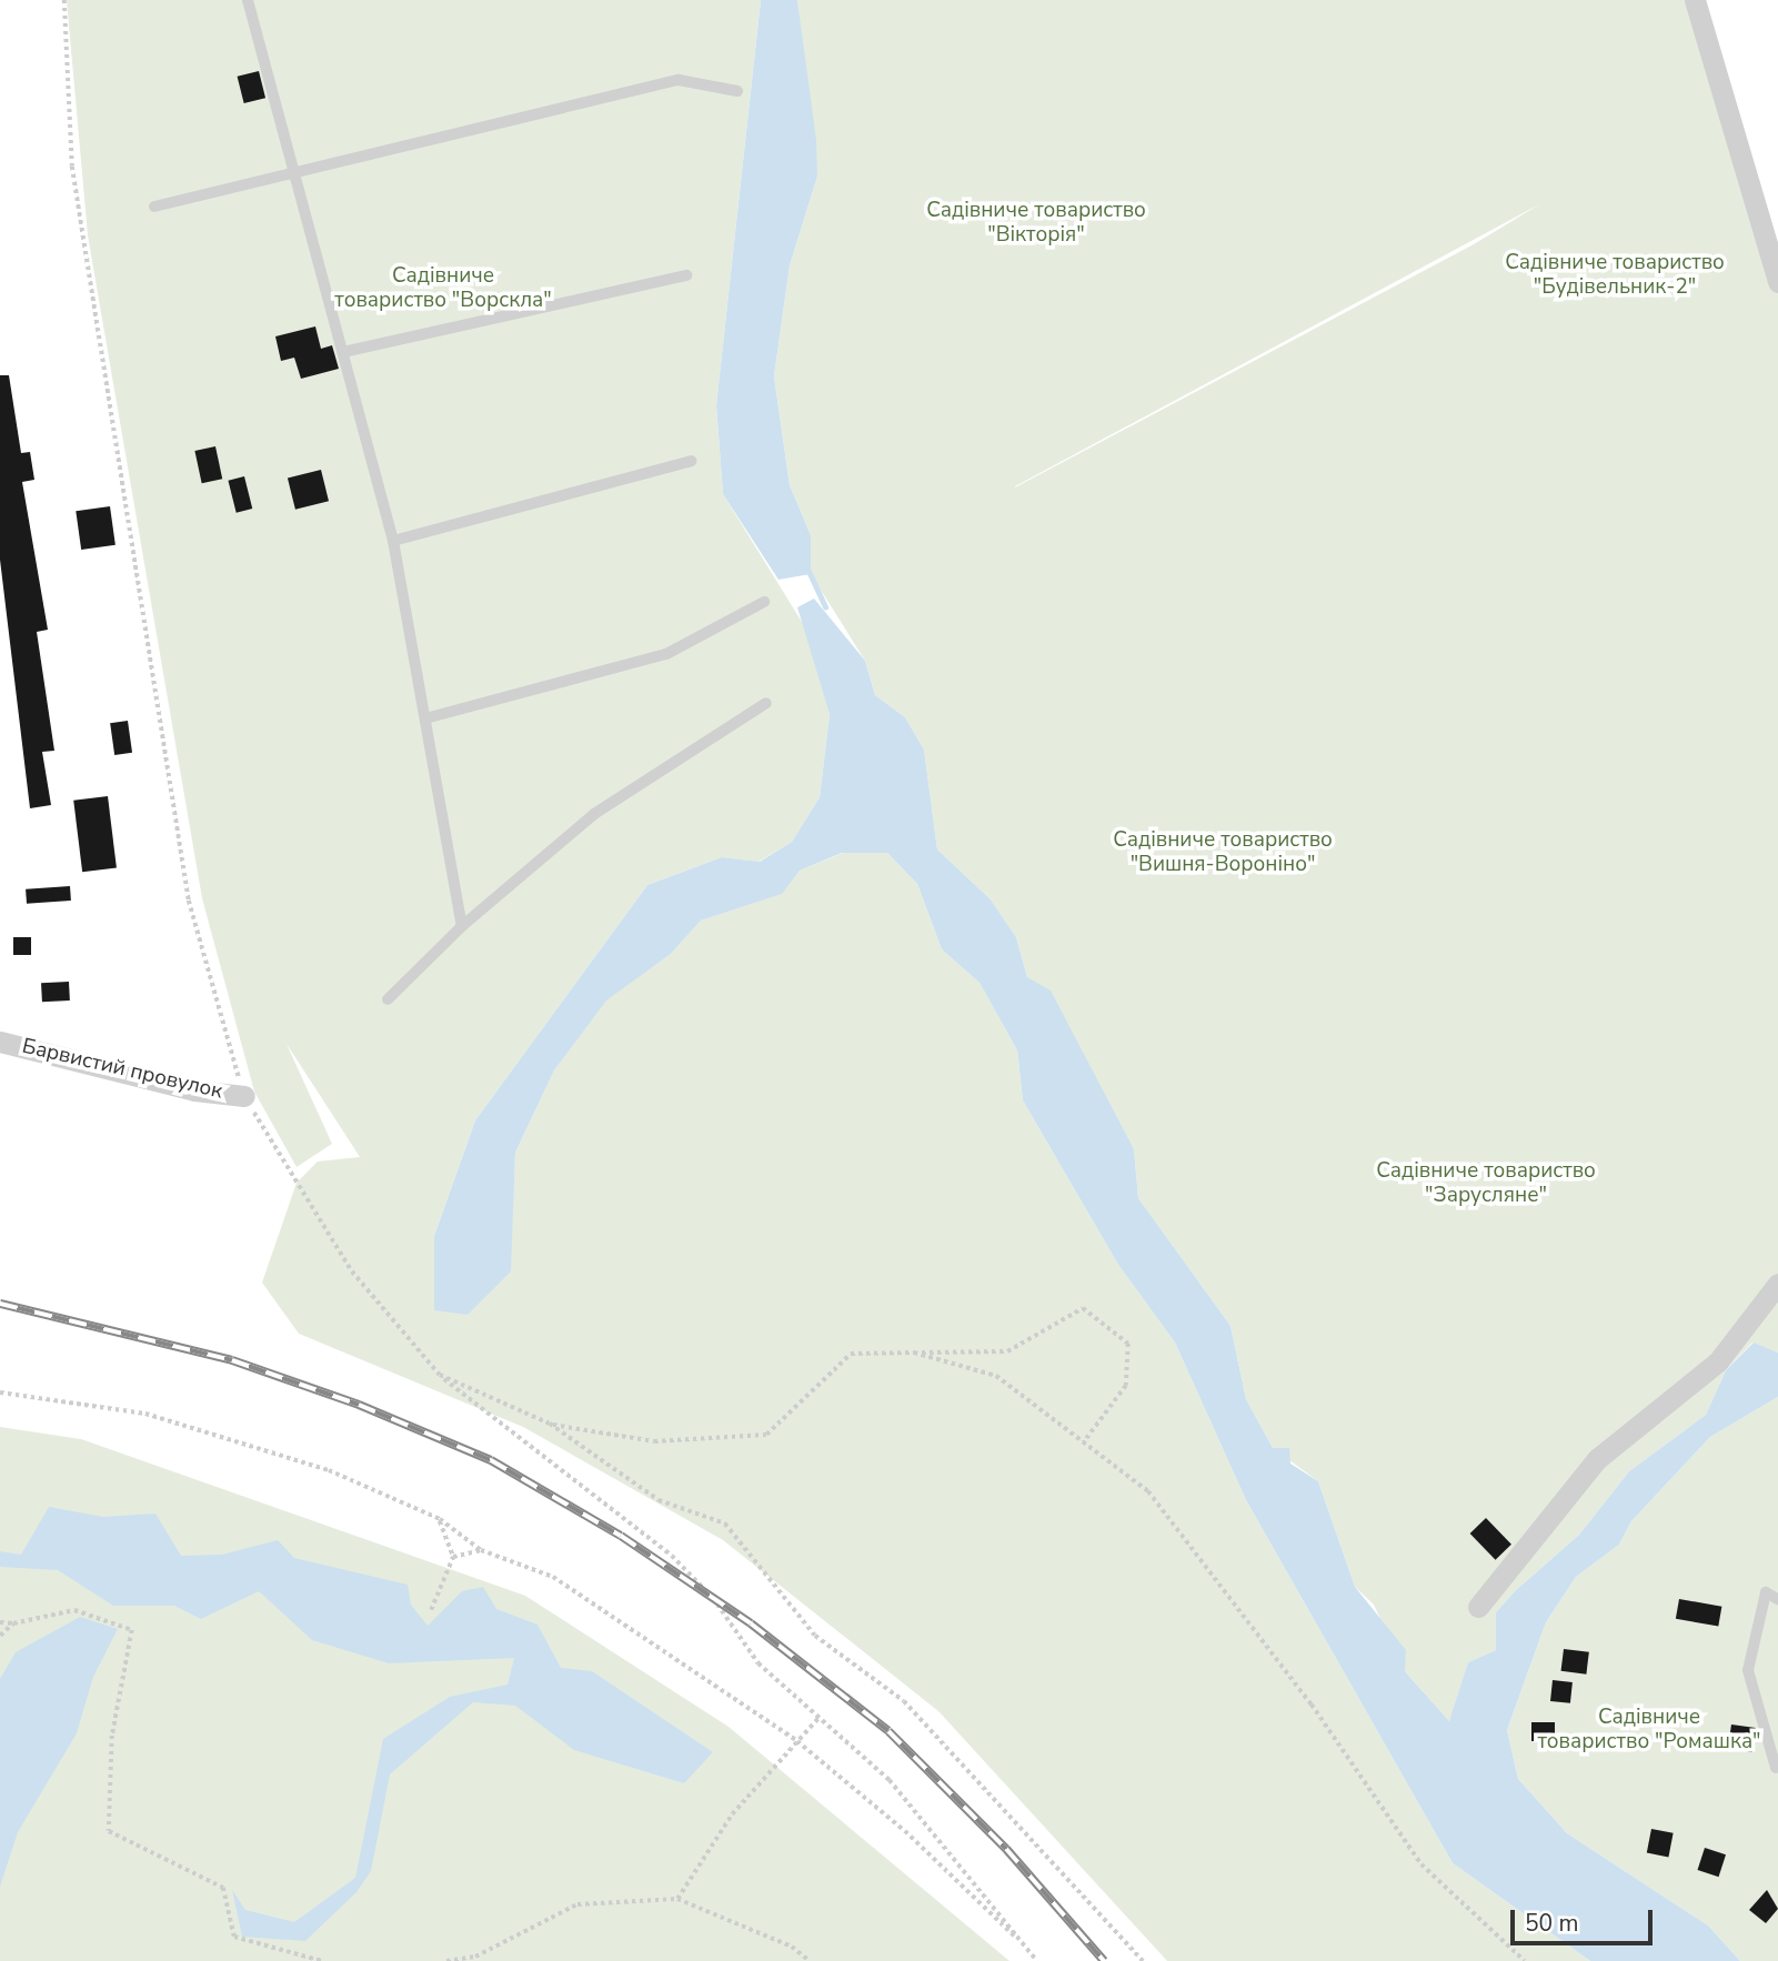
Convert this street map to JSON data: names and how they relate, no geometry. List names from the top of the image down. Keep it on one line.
{"streets":{"street":["Барвистий провулок"]},"parks":["Садівниче товариство \"Вікторія\"","Садівниче товариство \"Будівельник-2\"","Садівниче товариство \"Ворскла\"","Садівниче товариство \"Вишня-Вороніно\"","Садівниче товариство \"Зарусляне\"","Садівниче товариство \"Ромашка\""],"scale_bar":"50 m"}
